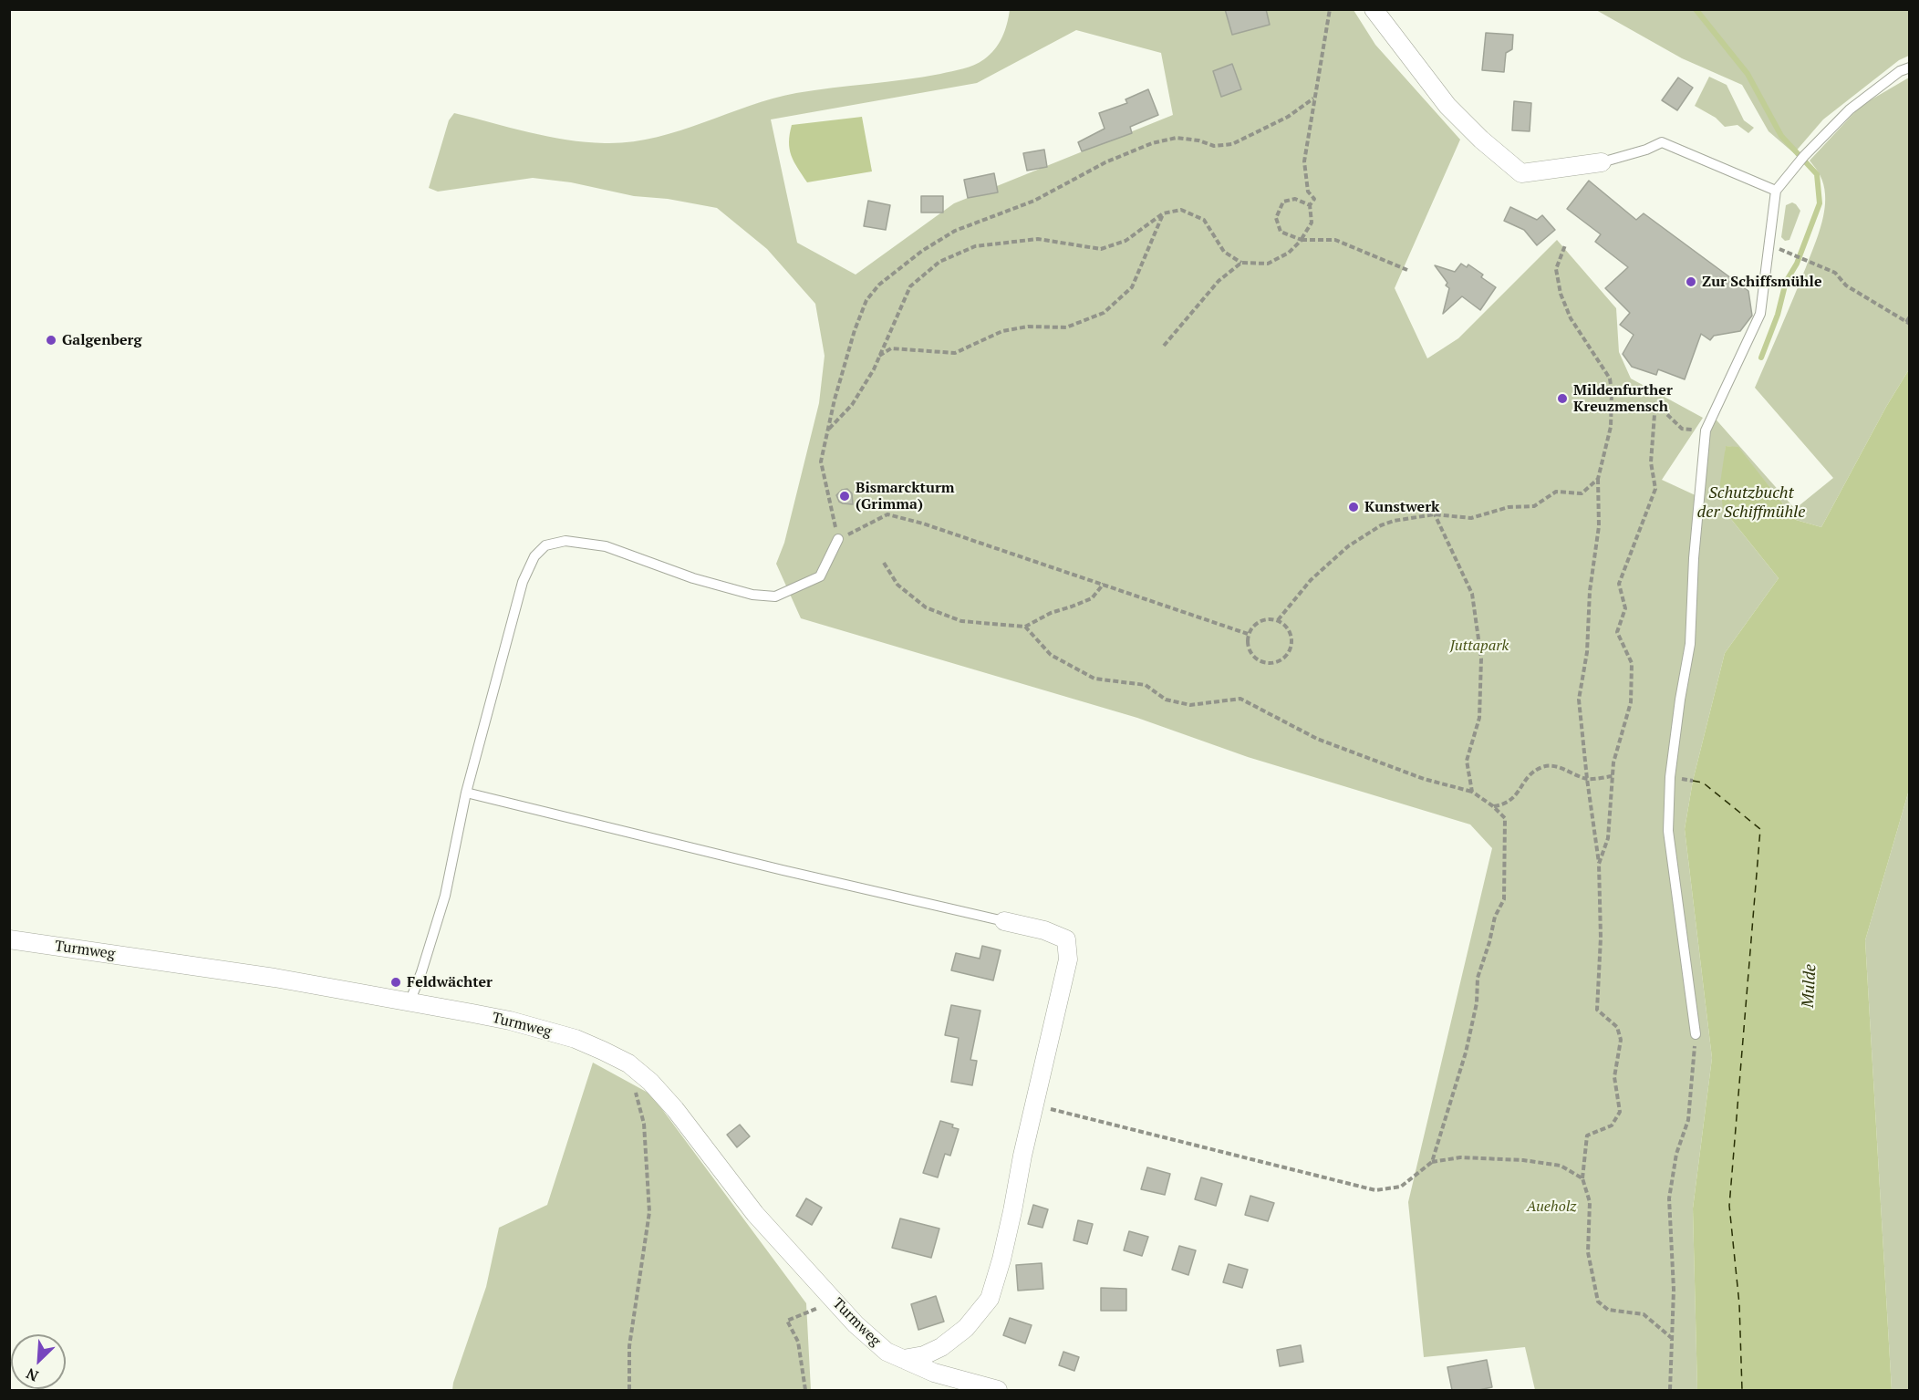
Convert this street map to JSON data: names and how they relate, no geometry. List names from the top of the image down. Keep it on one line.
{"streets":{"street":["Turmweg"]},"water":["Schutzbucht der Schiffmühle","Mulde"],"parks":["Juttapark","Aueholz"],"places":["Zur Schiffsmühle","Galgenberg","Mildenfurther Kreuzmensch","Bismarckturm (Grimma)","Kunstwerk","Feldwächter"],"north":"bottom left"}
